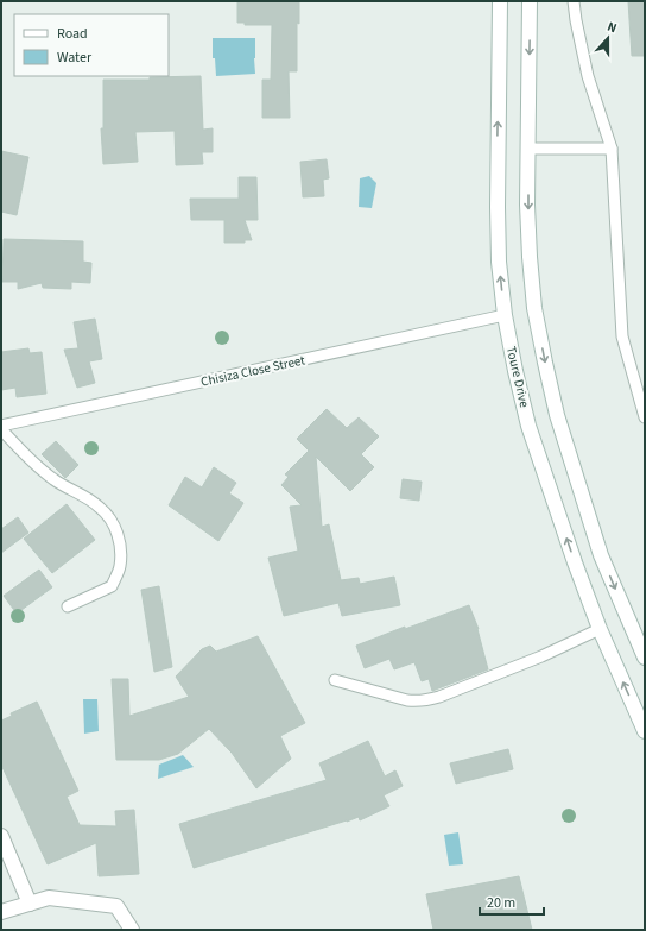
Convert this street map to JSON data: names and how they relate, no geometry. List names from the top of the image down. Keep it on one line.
{"streets":{"main road":["Toure Drive"],"lane":["Chisiza Close Street"]},"crossings":[["Chisiza Close Street","Toure Drive"]],"legend":["Road","Water"],"scale_bar":"20 m","north":"top"}
